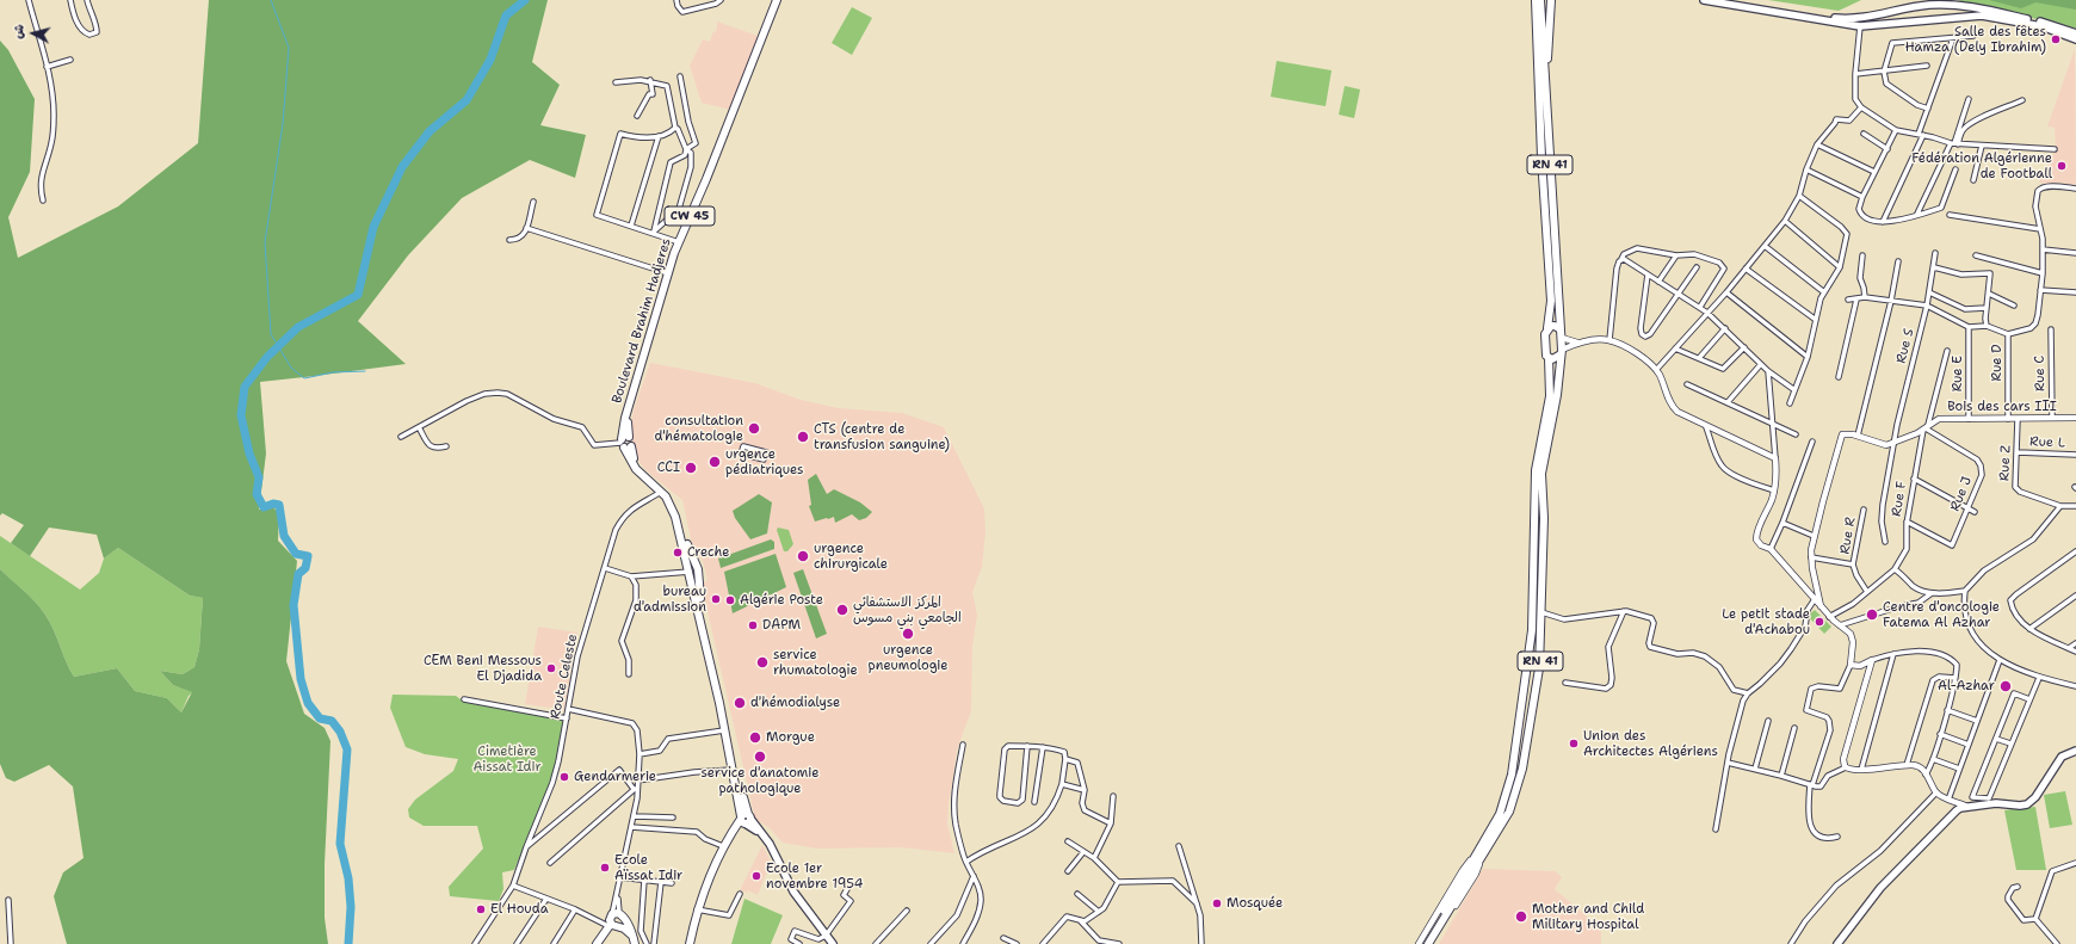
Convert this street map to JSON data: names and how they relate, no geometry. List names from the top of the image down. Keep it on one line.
{"streets":{"main road":["RN 41","CW 45","Boulevard Brahim Hadjeres"],"street":["Rue S","Rue D","Rue E","Rue C","Bois des cars III","Rue L","Rue Z","Rue J","Rue F","Rue R","Route Celeste"]},"crossings":[["Rue S","Bois des cars III"],["Rue D","Bois des cars III"],["Rue E","Bois des cars III"],["Rue C","Bois des cars III"],["Bois des cars III","Rue Z"],["Bois des cars III","Rue J"],["Bois des cars III","Rue F"],["Rue L","Rue Z"],["Rue J","Rue F"]],"parks":["Cimetière Aissat Idir"],"places":["Salle des fêtes Hamza (Dely Ibrahim)","Fédération Algérienne de Football","consultation d'hématologie","CTS (centre de transfusion sanguine)","urgence pédiatriques","CCI","Creche","urgence chirurgicale","bureau d'admission","Algérie Poste","المركز الاستشفائي الجامعي بني مسوس","Centre d'oncologie Fatema Al Azhar","Le petit stade d'Achabou","DAPM","urgence pneumologie","service rhumatologie","CEM Beni Messous El Djadida","Al-Azhar","d'hémodialyse","Morgue","Union des Architectes Algériens","service d'anatomie pathologique","Gendarmerie","Ecole Aïssat Idir","Ecole 1er novembre 1954","Mosquée","El Houda","Mother and Child Military Hospital"],"north":"left"}
